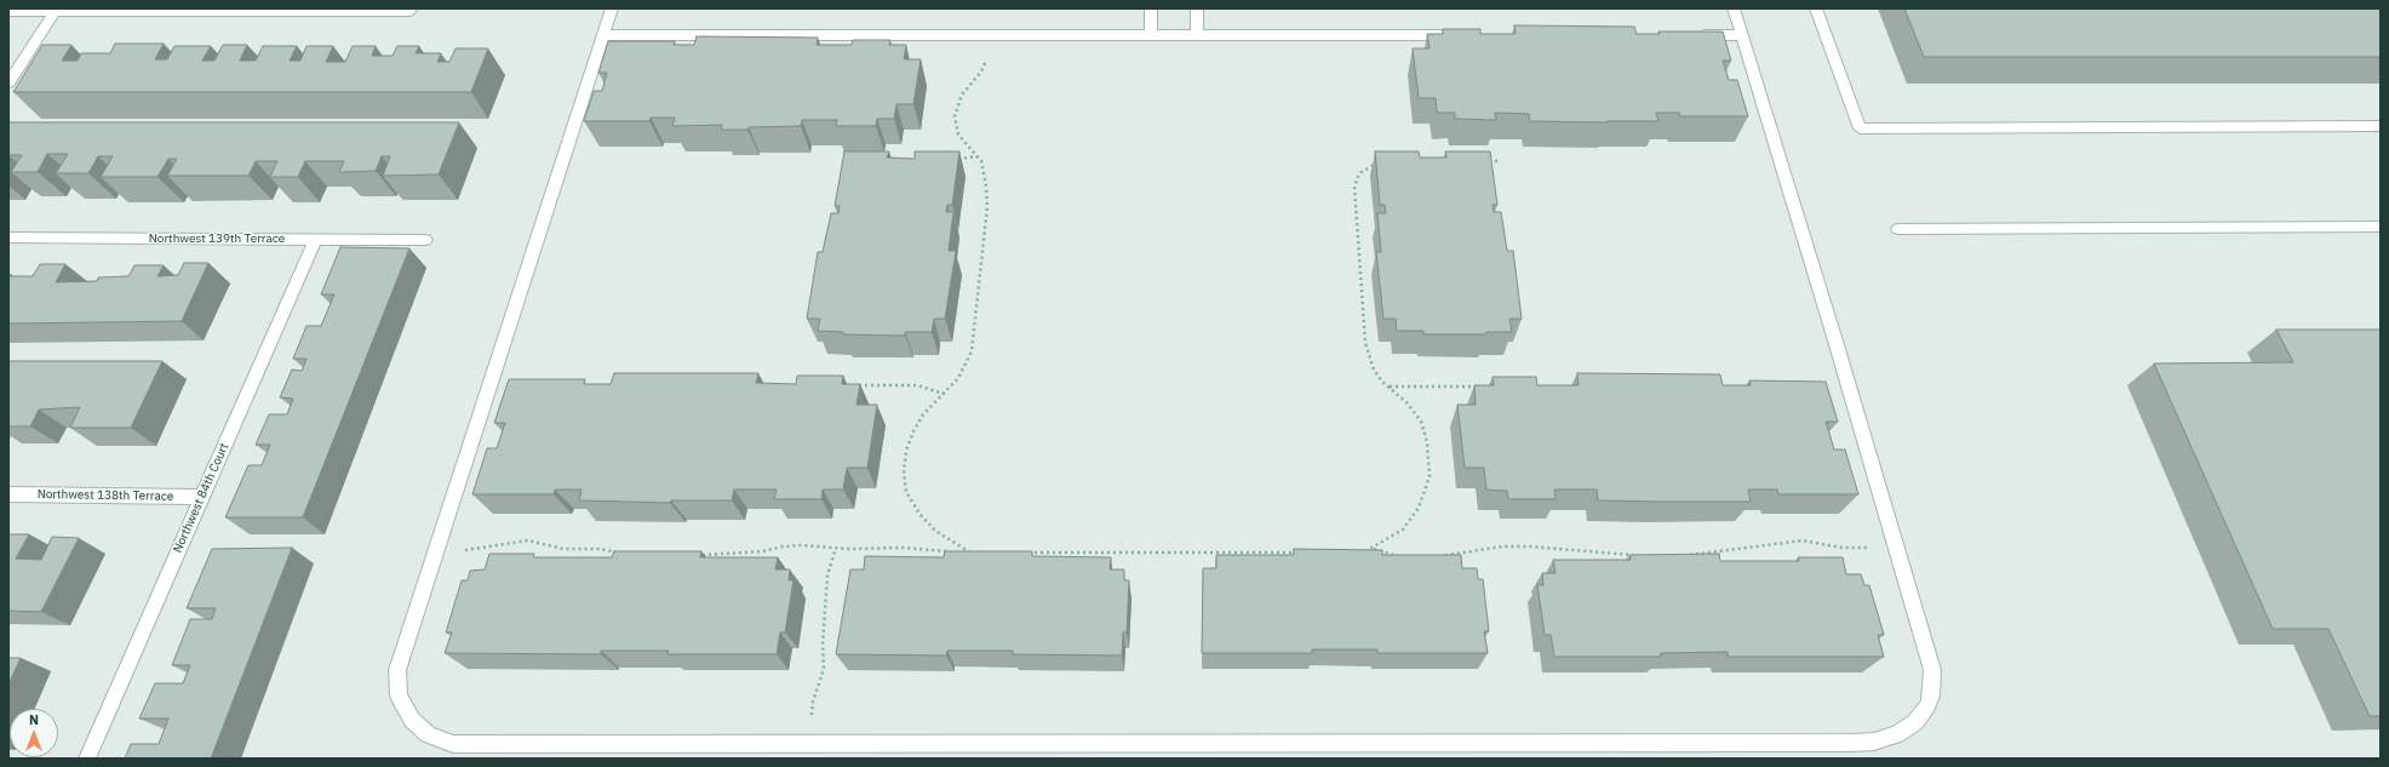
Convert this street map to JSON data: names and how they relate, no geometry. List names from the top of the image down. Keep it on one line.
{"streets":{"street":["Northwest 139th Terrace","Northwest 138th Terrace","Northwest 84th Court"]},"crossings":[["Northwest 139th Terrace","Northwest 84th Court"],["Northwest 138th Terrace","Northwest 84th Court"]],"north":"top"}
